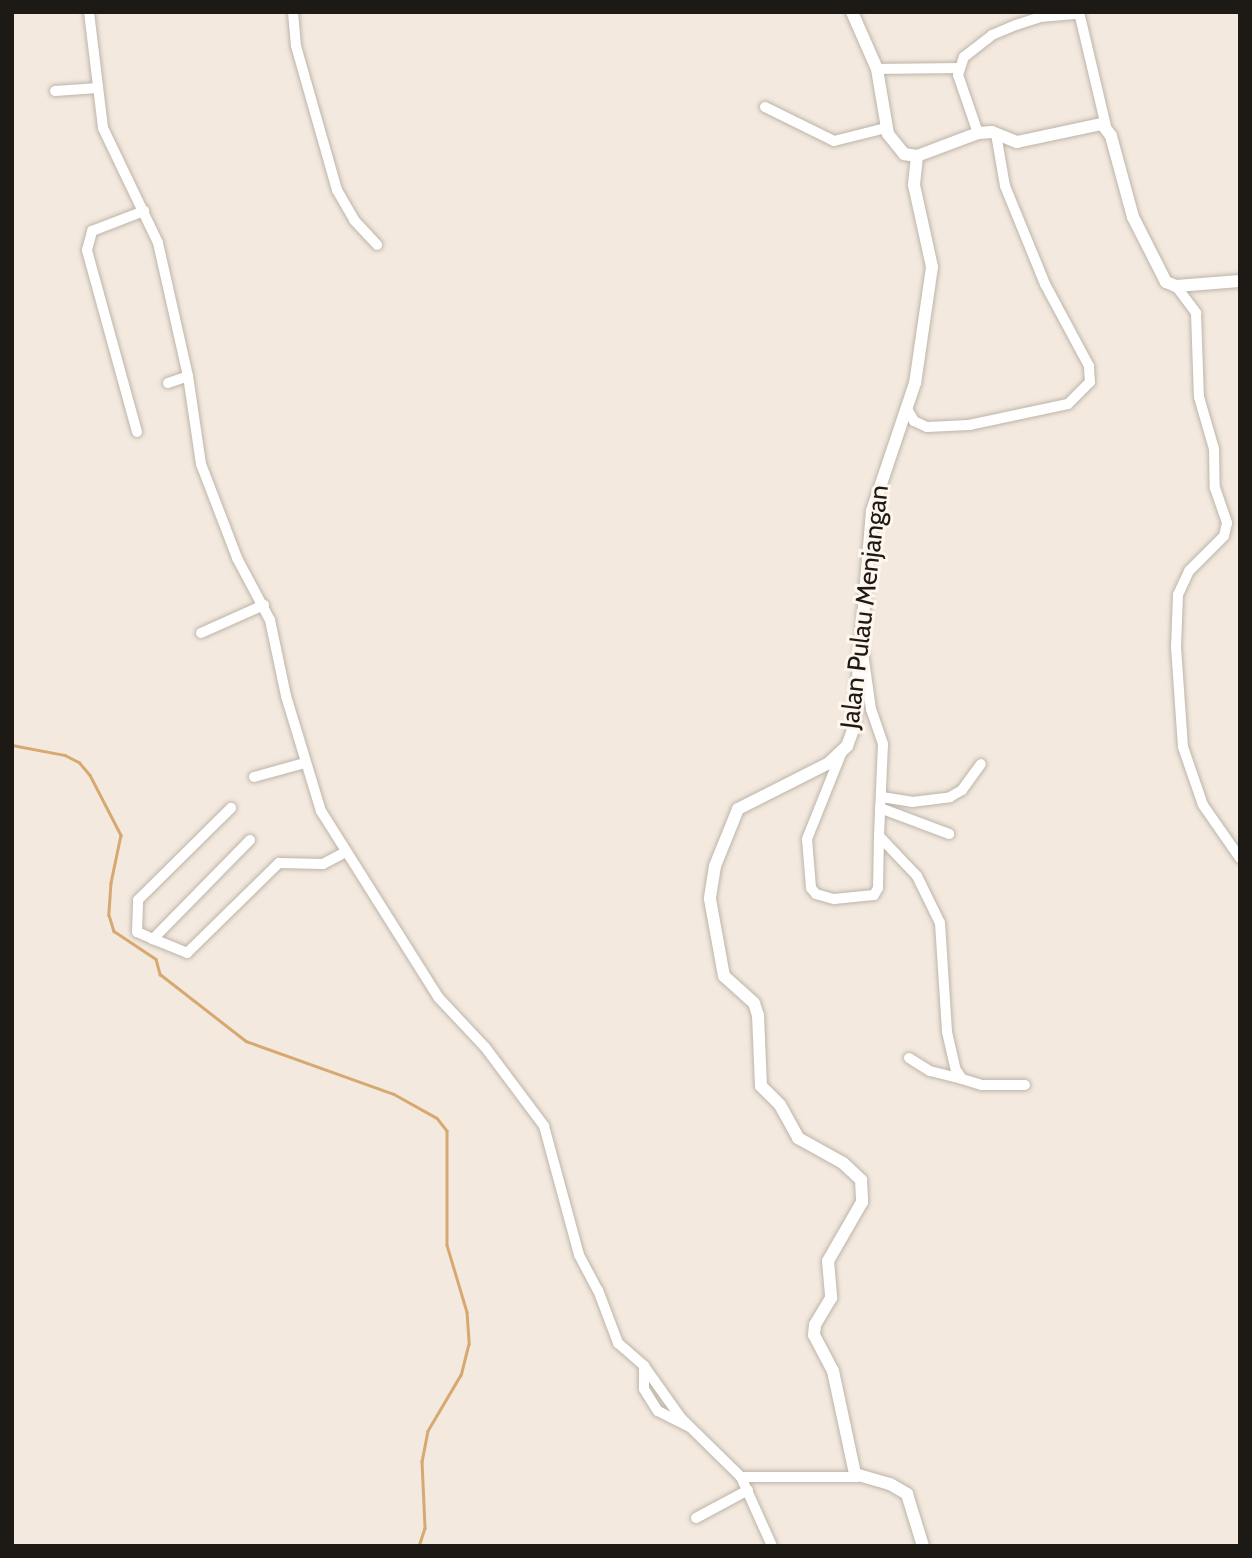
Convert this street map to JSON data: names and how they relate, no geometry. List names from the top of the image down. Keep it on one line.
{"streets":{"street":["Jalan Pulau Menjangan"]}}
